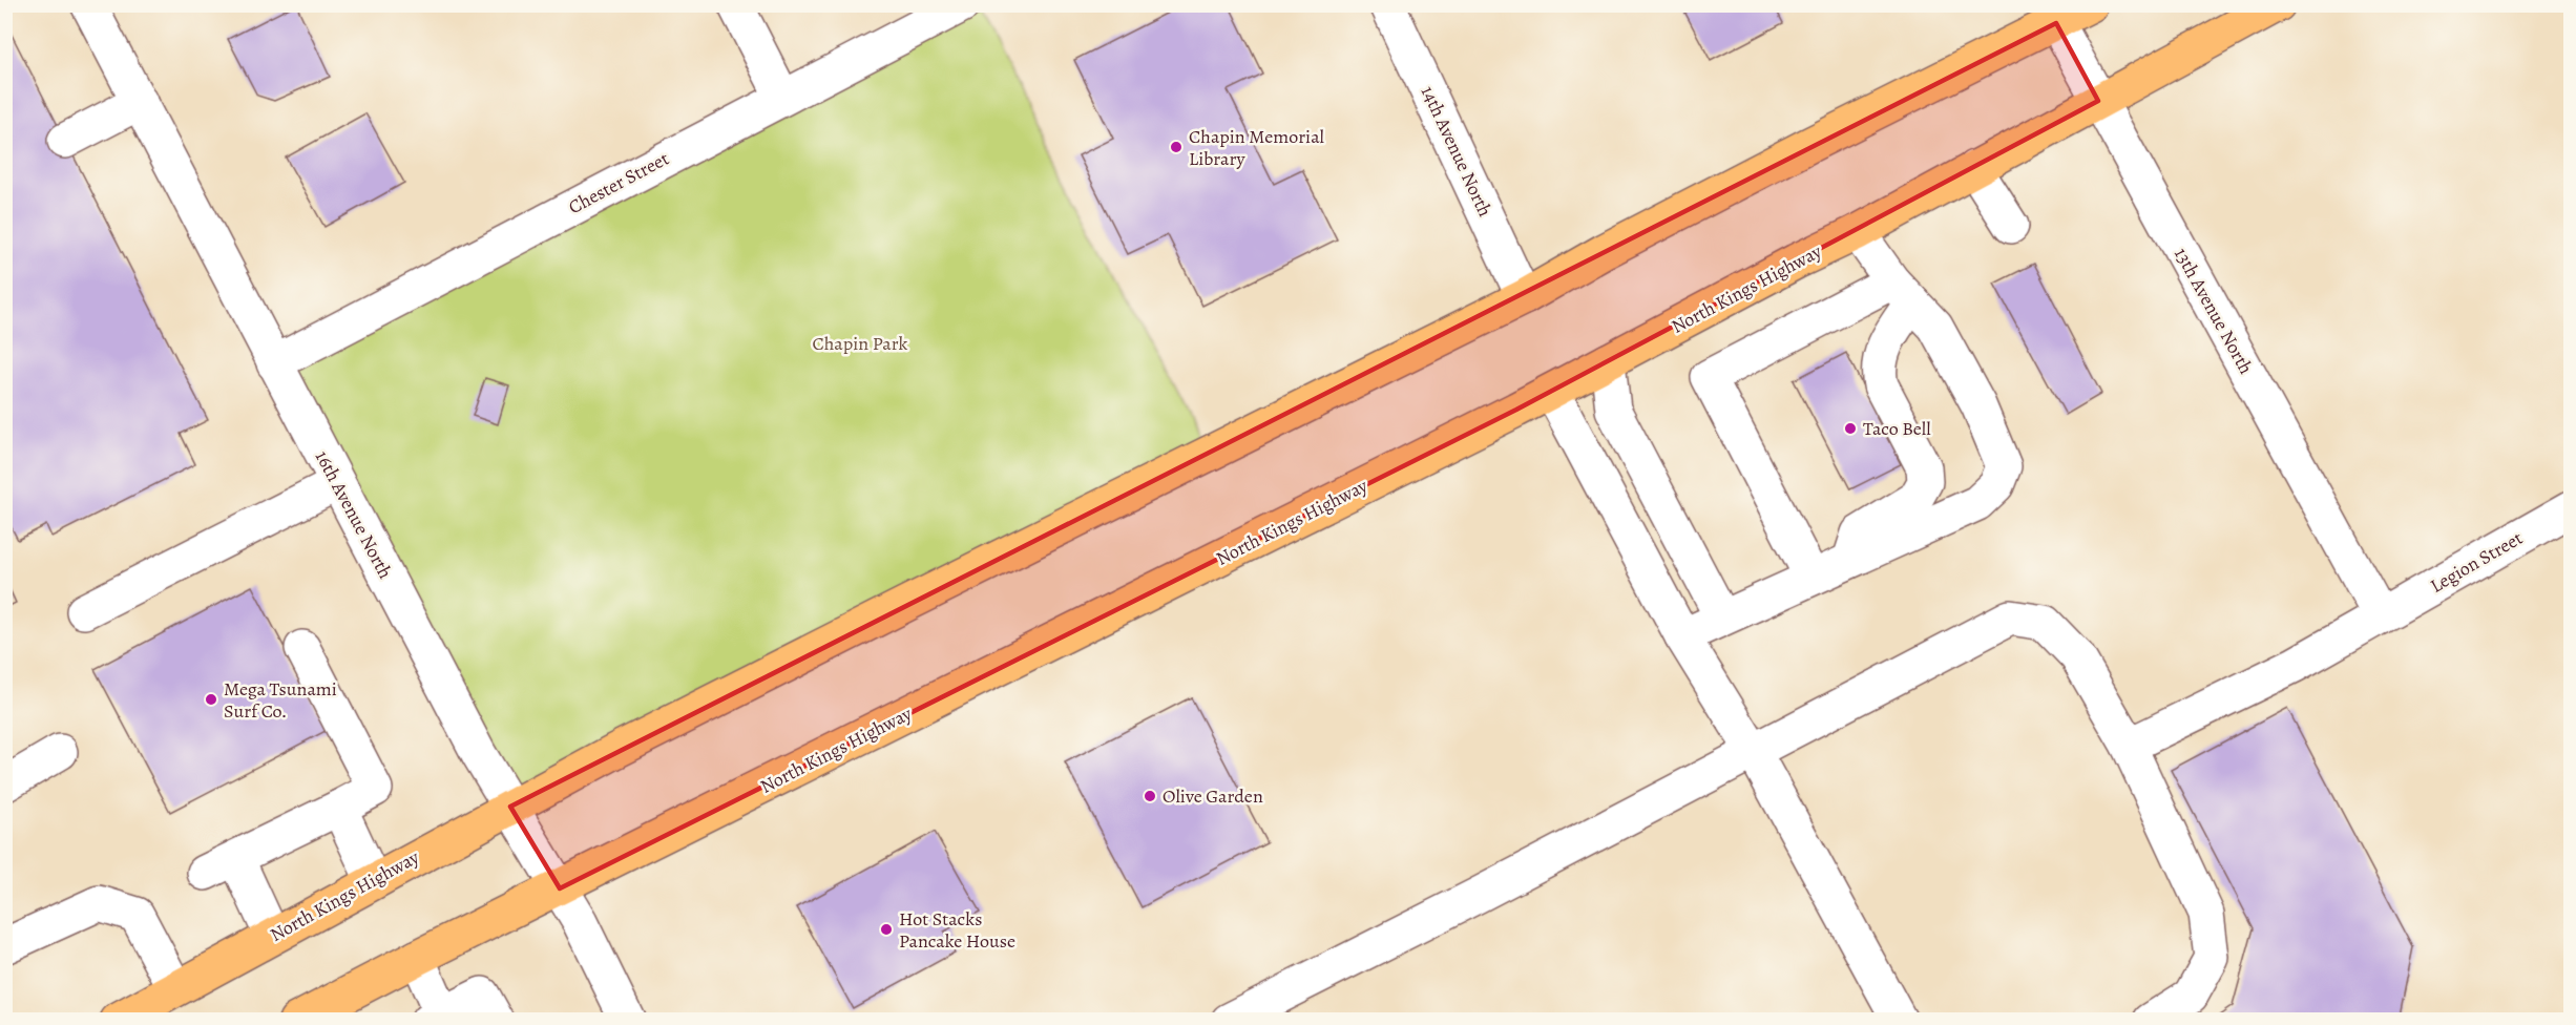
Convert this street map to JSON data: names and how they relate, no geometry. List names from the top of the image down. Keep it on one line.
{"streets":{"main road":["North Kings Highway"],"street":["14th Avenue North","Chester Street","13th Avenue North","16th Avenue North","Legion Street"]},"crossings":[["14th Avenue North","North Kings Highway"],["Chester Street","16th Avenue North"],["North Kings Highway","13th Avenue North"],["North Kings Highway","16th Avenue North"],["13th Avenue North","Legion Street"]],"parks":["Chapin Park"],"places":["Chapin Memorial Library","Taco Bell","Mega Tsunami Surf Co.","Olive Garden","Hot Stacks Pancake House"]}
